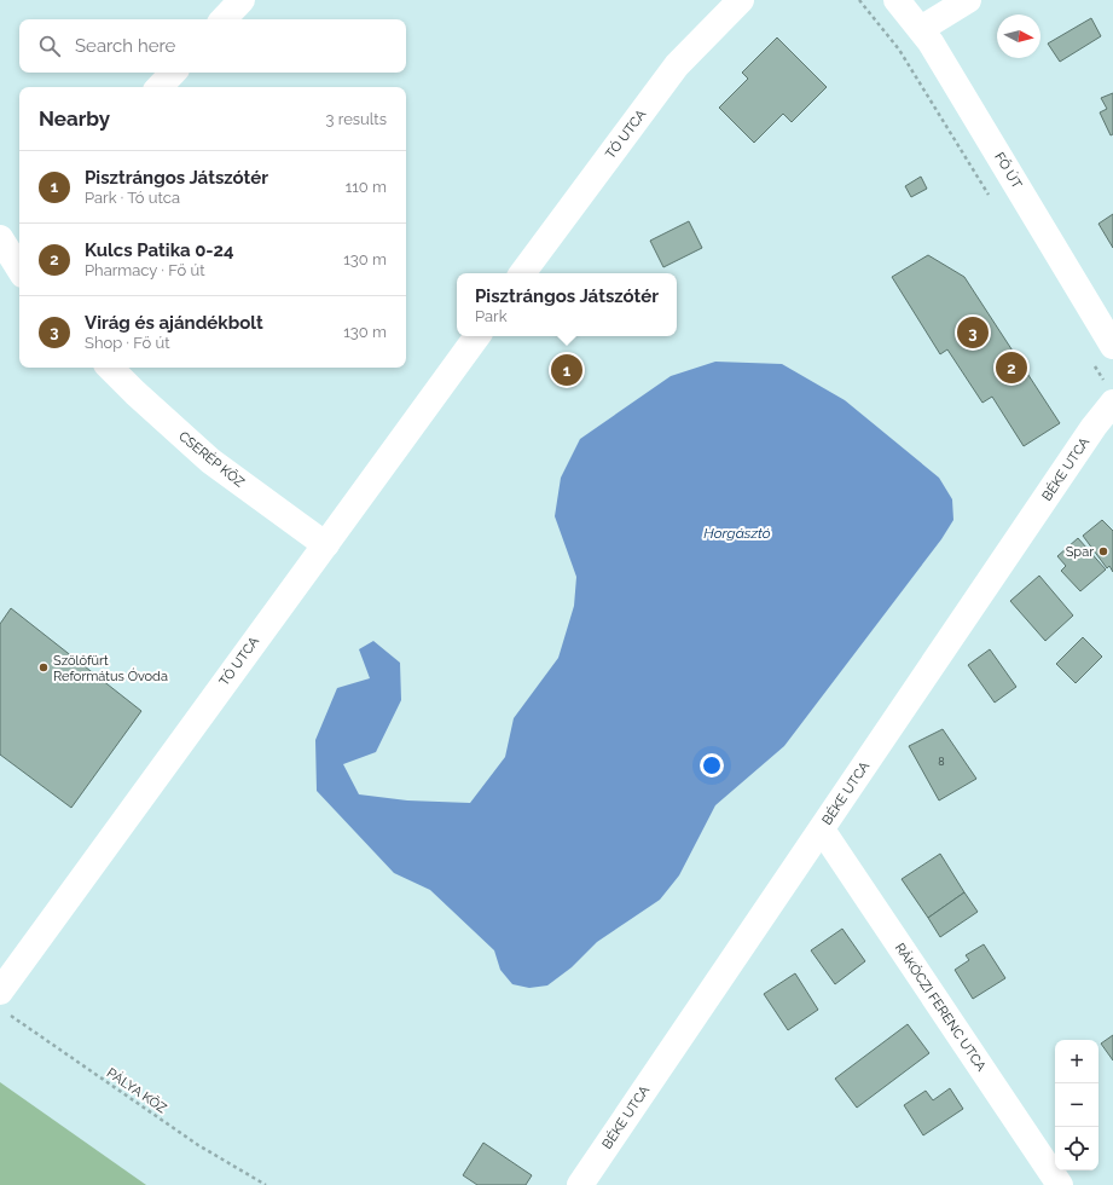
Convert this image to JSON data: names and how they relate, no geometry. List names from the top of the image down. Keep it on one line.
{"streets":{"street":["TÓ UTCA","FŐ ÚT","CSERÉP KÖZ","BÉKE UTCA","RÁKÓCZI FERENC UTCA"],"path":["PÁLYA KÖZ"]},"crossings":[["TÓ UTCA","CSERÉP KÖZ"],["TÓ UTCA","PÁLYA KÖZ"],["BÉKE UTCA","RÁKÓCZI FERENC UTCA"]],"water":["Horgásztó"],"places":["Spar","Szőlőfürt Református Óvoda"],"house_numbers":["8"],"north":"right","page":{"search":"Search here","heading":["Nearby","3 results"],"list":[{"mark":"1","name":"Pisztrángos Játszótér","note":"Park · Tó utca","value":"110 m"},{"mark":"2","name":"Kulcs Patika 0-24","note":"Pharmacy · Fő út","value":"130 m"},{"mark":"3","name":"Virág és ajándékbolt","note":"Shop · Fő út","value":"130 m"}],"popup":["Pisztrángos Játszótér","Park"],"pins":["3","2","1"],"map_buttons":["+","−"]}}
